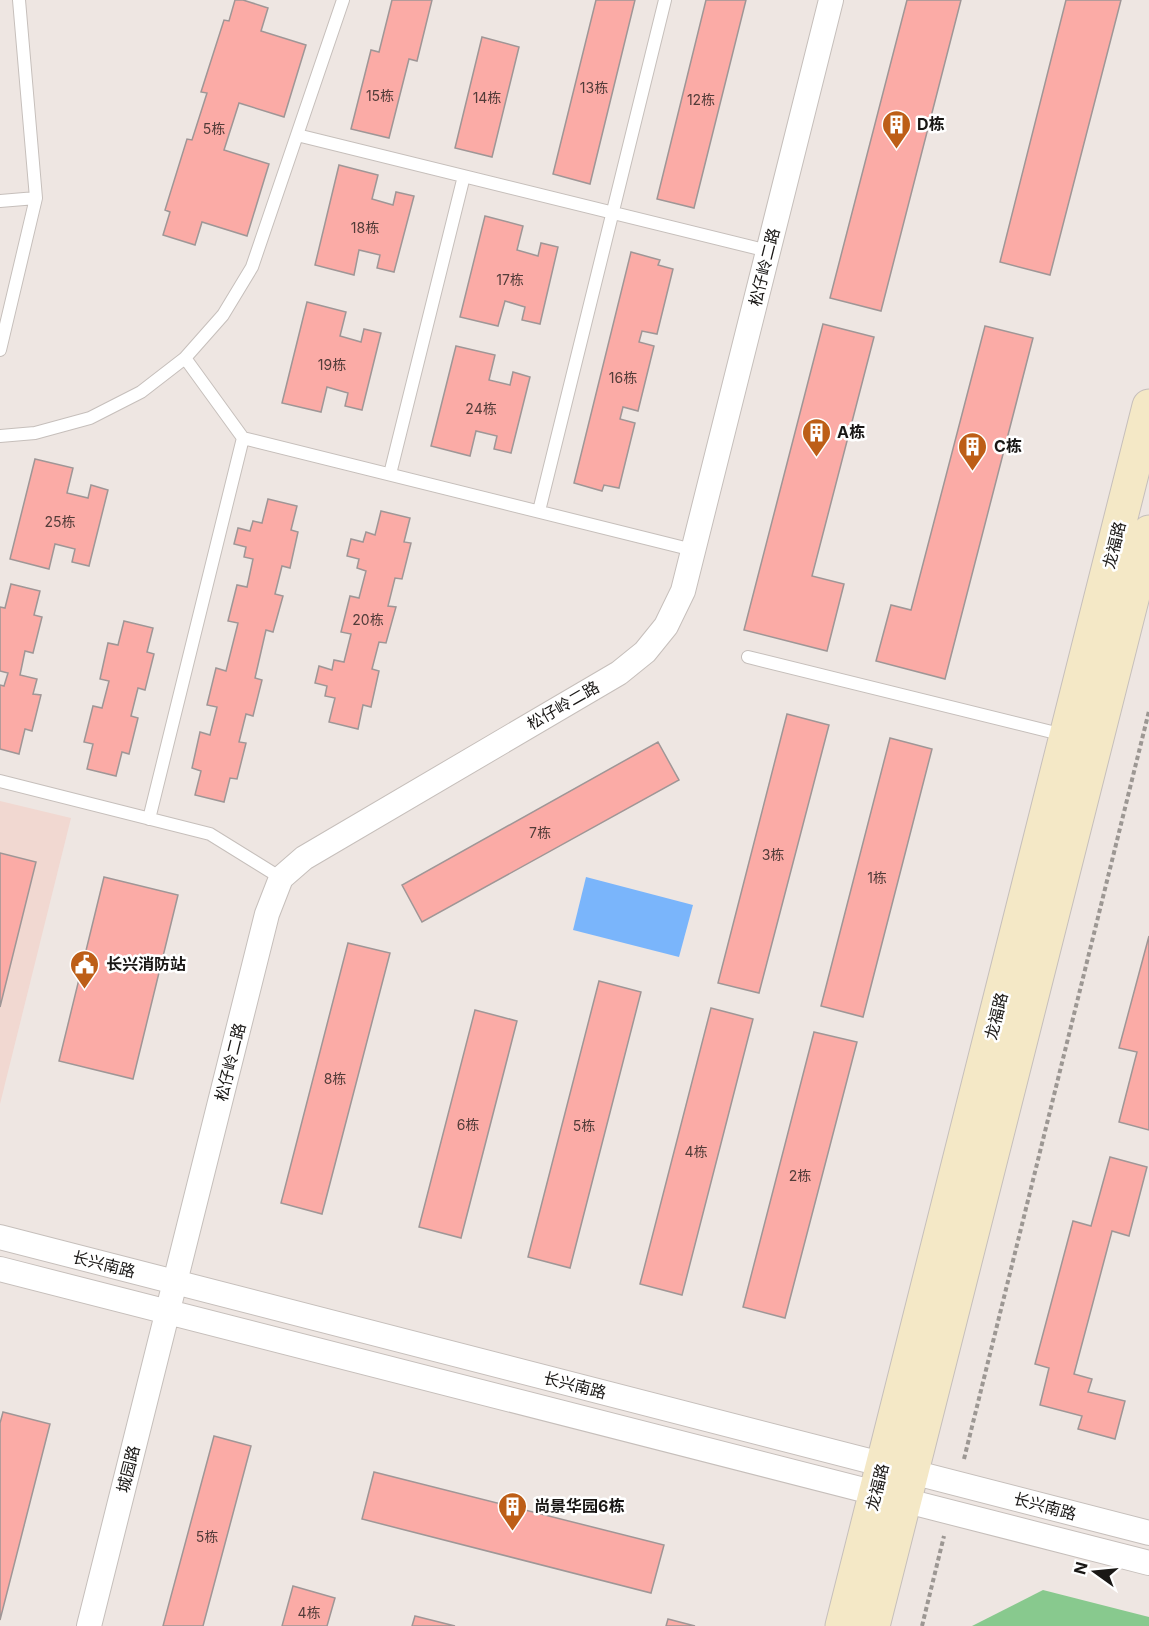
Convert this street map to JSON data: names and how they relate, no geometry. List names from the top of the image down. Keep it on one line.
{"streets":{"street":["松仔岭二路","龙福路","长兴南路","城园路"]},"crossings":[["松仔岭二路","长兴南路"],["松仔岭二路","城园路"],["龙福路","长兴南路"],["长兴南路","城园路"]],"places":{"building":["D栋","A栋","C栋","尚景华园6栋"],"public building":["长兴消防站"]},"house_numbers":["13栋","15栋","14栋","12栋","5栋","18栋","17栋","19栋","16栋","24栋","25栋","20栋","7栋","3栋","1栋","8栋","6栋","5栋","4栋","2栋","5栋","4栋"],"north":"left"}
